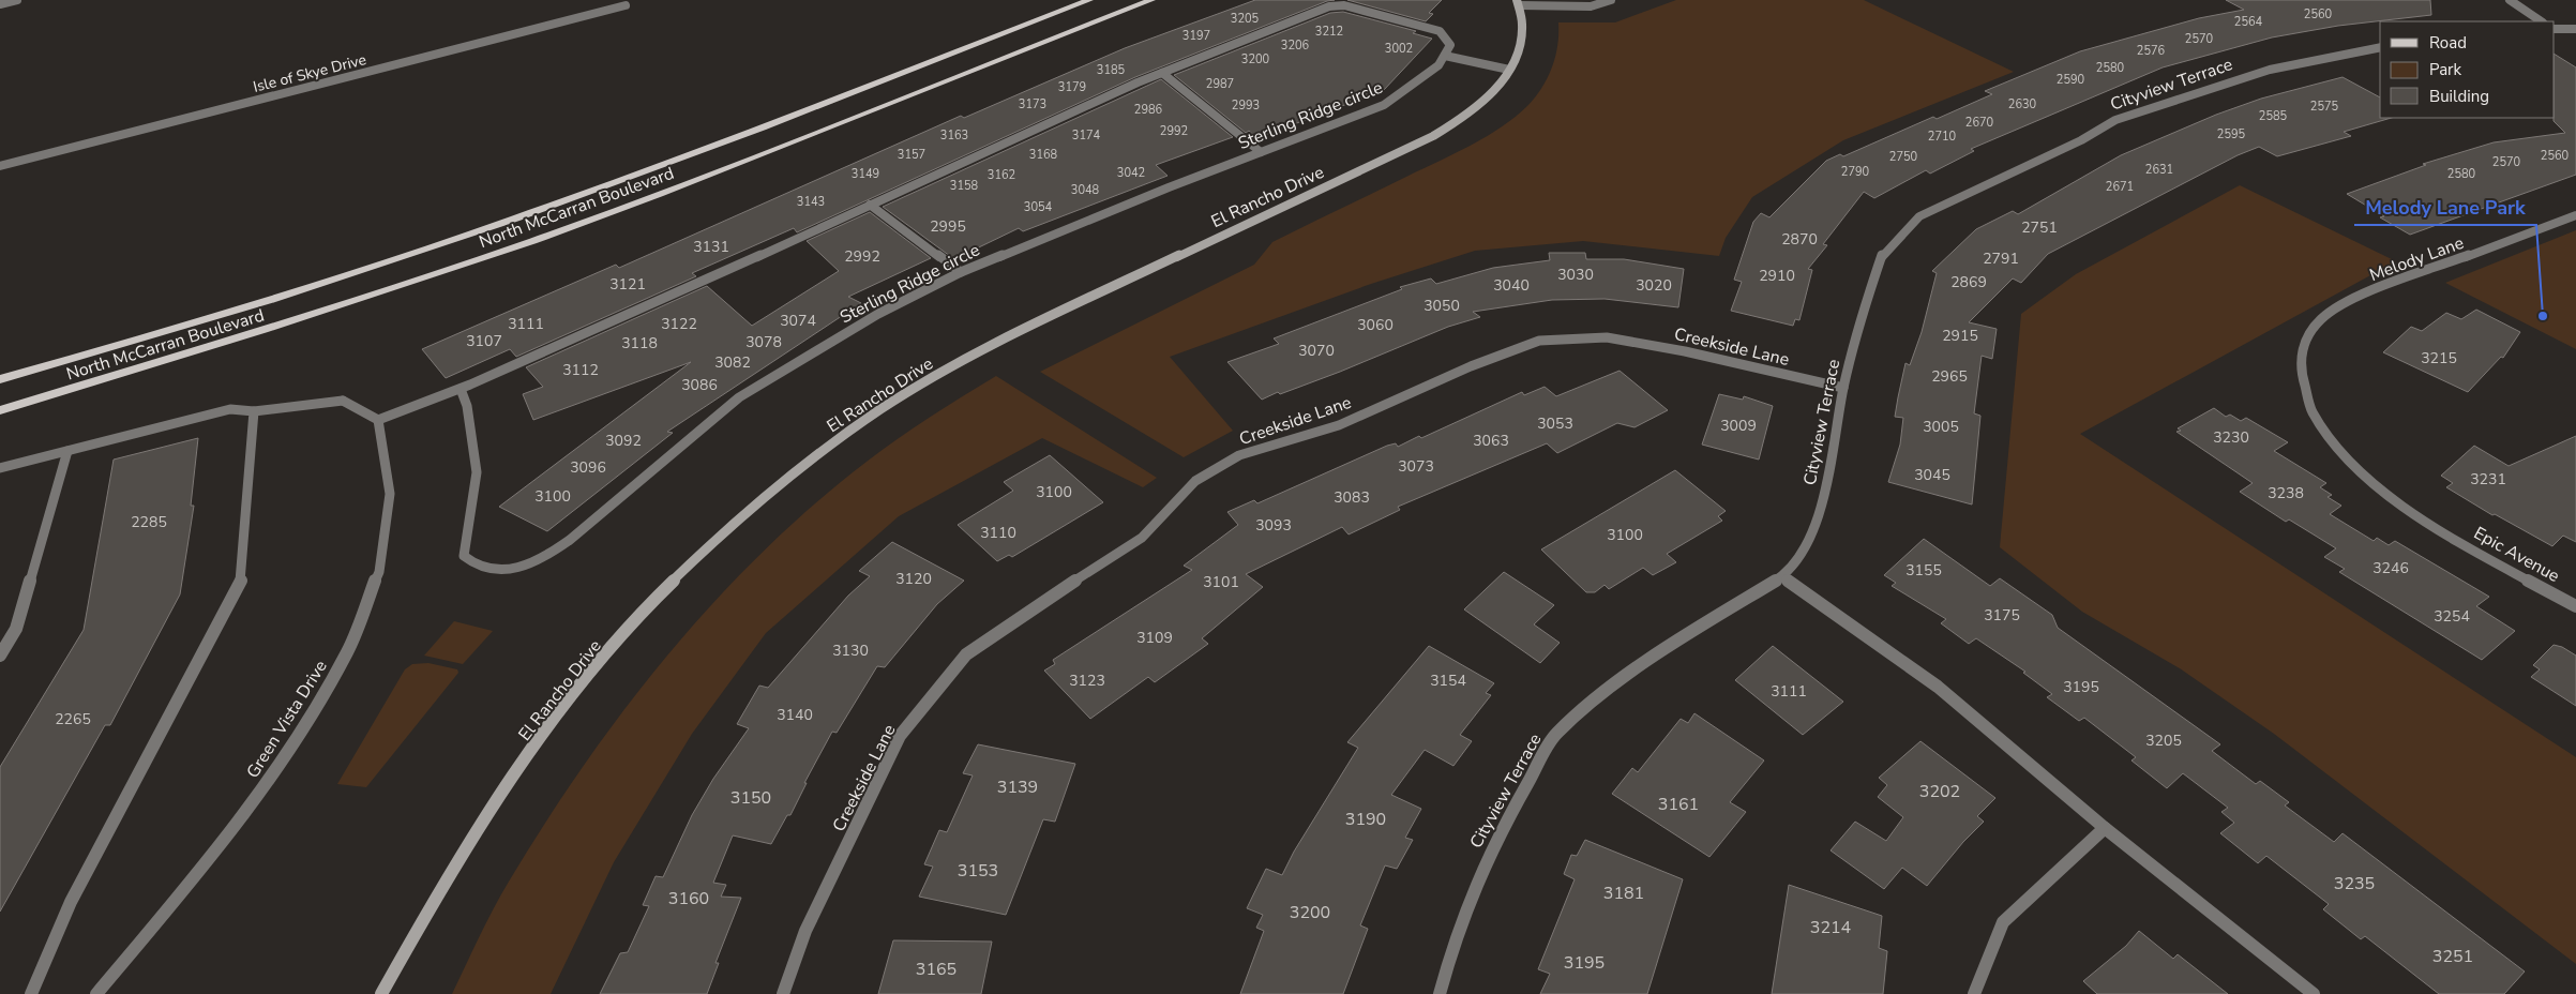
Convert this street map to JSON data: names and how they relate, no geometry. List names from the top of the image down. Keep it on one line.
{"streets":{"main road":["El Rancho Drive","North McCarran Boulevard"],"street":["Isle of Skye Drive","Cityview Terrace","Sterling Ridge circle","Melody Lane","Creekside Lane","Epic Avenue","Green Vista Drive"]},"crossings":[["Cityview Terrace","Creekside Lane"],["Melody Lane","Epic Avenue"]],"places":["Melody Lane Park"],"house_numbers":["2560","3205","2564","3212","3197","2570","3206","3002","2576","3200","2580","3185","2590","2987","3179","3173","2630","2993","2575","2986","2585","2670","2992","2595","3163","3174","2710","3157","3168","2560","2750","2570","2631","2790","3042","3149","2580","3162","3158","2671","3048","3143","3054","2995","2751","2870","3131","2992","2791","3030","2910","2869","3121","3040","3020","3050","3074","3111","3122","3060","2915","3107","3078","3118","3070","3215","3082","3112","2965","3086","3053","3009","3005","3230","3092","3063","3073","3096","3045","3231","3100","3238","3100","3083","2285","3093","3110","3100","3246","3155","3120","3101","3175","3254","3109","3130","3123","3154","3195","3111","3140","2265","3205","3139","3202","3150","3161","3190","3153","3235","3181","3160","3200","3214","3251","3195","3165"],"legend":["Road","Park","Building"]}
